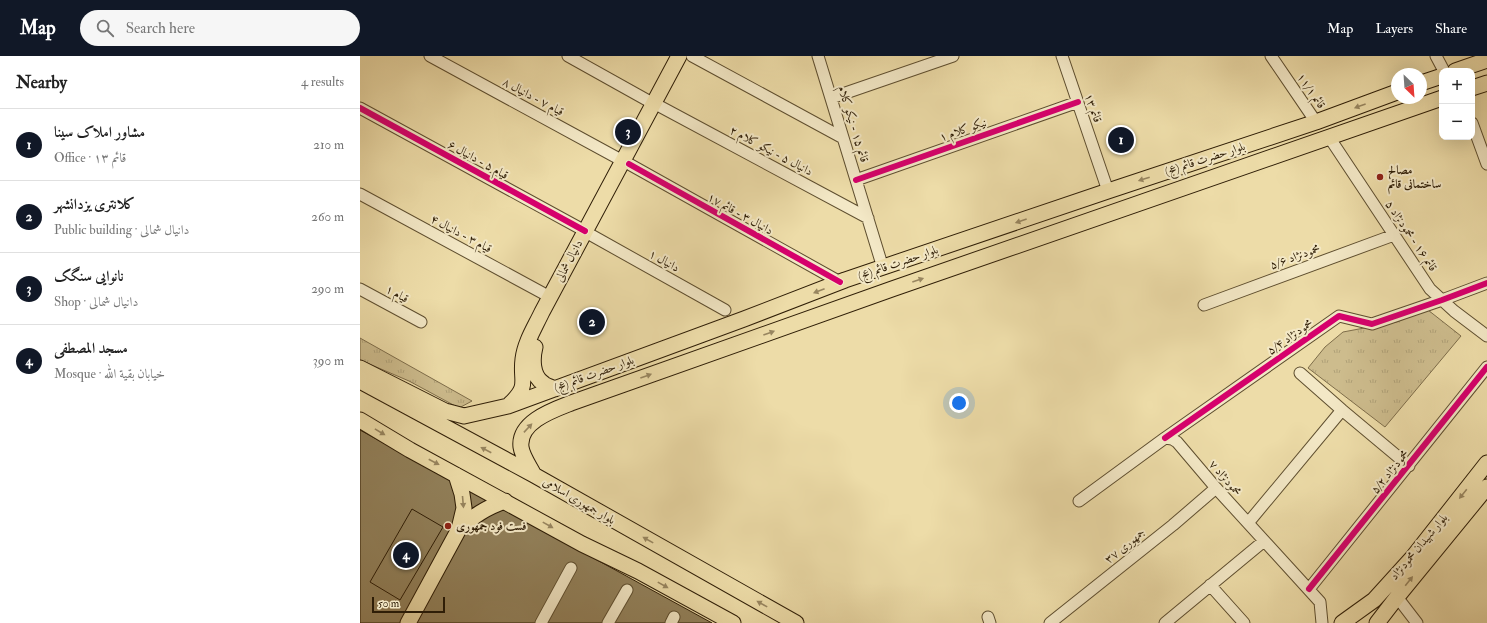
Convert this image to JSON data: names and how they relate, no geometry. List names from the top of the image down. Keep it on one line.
{"streets":{"main road":["بلوار حضرت قائم (عج)","دانیال شمالی","بلوار جمهوری اسلامی","بلوار شهیدان محمودنژاد"],"street":["قائم ۱۱/۱","قیام ۷ - دانیال ۸","قائم ۱۳","قائم ۱۵ - نیکو کلام","نیکو کلام ۱","دانیال ۵ - نیکو کلام ۲","قیام ۵ - دانیال ۶","دانیال ۳ - قائم ۱۷","قیام ۳ - دانیال ۴","قائم ۱۶ - محمودنژاد ۵","محمودنژاد ۵/۶","دانیال ۱","قیام ۱","محمودنژاد ۵/۴","محمودنژاد ۵/۲","محمودنژاد ۷","جمهوری ۳۷"]},"crossings":[["قائم ۱۱/۱","بلوار حضرت قائم (عج)"],["قیام ۷ - دانیال ۸","دانیال ۳ - قائم ۱۷"],["قیام ۷ - دانیال ۸","دانیال شمالی"],["قائم ۱۳","نیکو کلام ۱"],["قائم ۱۳","بلوار حضرت قائم (عج)"],["قائم ۱۵ - نیکو کلام","نیکو کلام ۱"],["قائم ۱۵ - نیکو کلام","دانیال ۵ - نیکو کلام ۲"],["قائم ۱۵ - نیکو کلام","بلوار حضرت قائم (عج)"],["دانیال ۵ - نیکو کلام ۲","دانیال شمالی"],["بلوار حضرت قائم (عج)","دانیال ۳ - قائم ۱۷"],["بلوار حضرت قائم (عج)","قائم ۱۶ - محمودنژاد ۵"],["بلوار حضرت قائم (عج)","دانیال شمالی"],["بلوار حضرت قائم (عج)","بلوار جمهوری اسلامی"],["قیام ۵ - دانیال ۶","دانیال شمالی"],["قیام ۵ - دانیال ۶","دانیال ۱"],["دانیال ۳ - قائم ۱۷","دانیال شمالی"],["قیام ۳ - دانیال ۴","دانیال شمالی"],["قائم ۱۶ - محمودنژاد ۵","محمودنژاد ۵/۶"],["قائم ۱۶ - محمودنژاد ۵","محمودنژاد ۵/۴"],["دانیال شمالی","دانیال ۱"],["محمودنژاد ۵/۴","محمودنژاد ۷"],["محمودنژاد ۵/۲","محمودنژاد ۷"],["محمودنژاد ۷","جمهوری ۳۷"]],"places":["مصالح ساختمانی قائم","فست فود جمهوری"],"scale_bar":"50 m","north":"bottom right","page":{"header":"Map","search":"Search here","nav":["Map","Layers","Share"],"heading":["Nearby","4 results"],"map_buttons":["+","−"],"list":[{"mark":"1","name":"مشاور املاک سینا","note":"Office · قائم ۱۳","value":"210 m"},{"mark":"2","name":"کلانتری یزدانشهر","note":"Public building · دانیال شمالی","value":"260 m"},{"mark":"3","name":"نانوایی سنگک","note":"Shop · دانیال شمالی","value":"290 m"},{"mark":"4","name":"مسجد المصطفی","note":"Mosque · خیابان بقیة الله","value":"390 m"}],"pins":["3","1","2","4"],"scale":"50 m"}}
